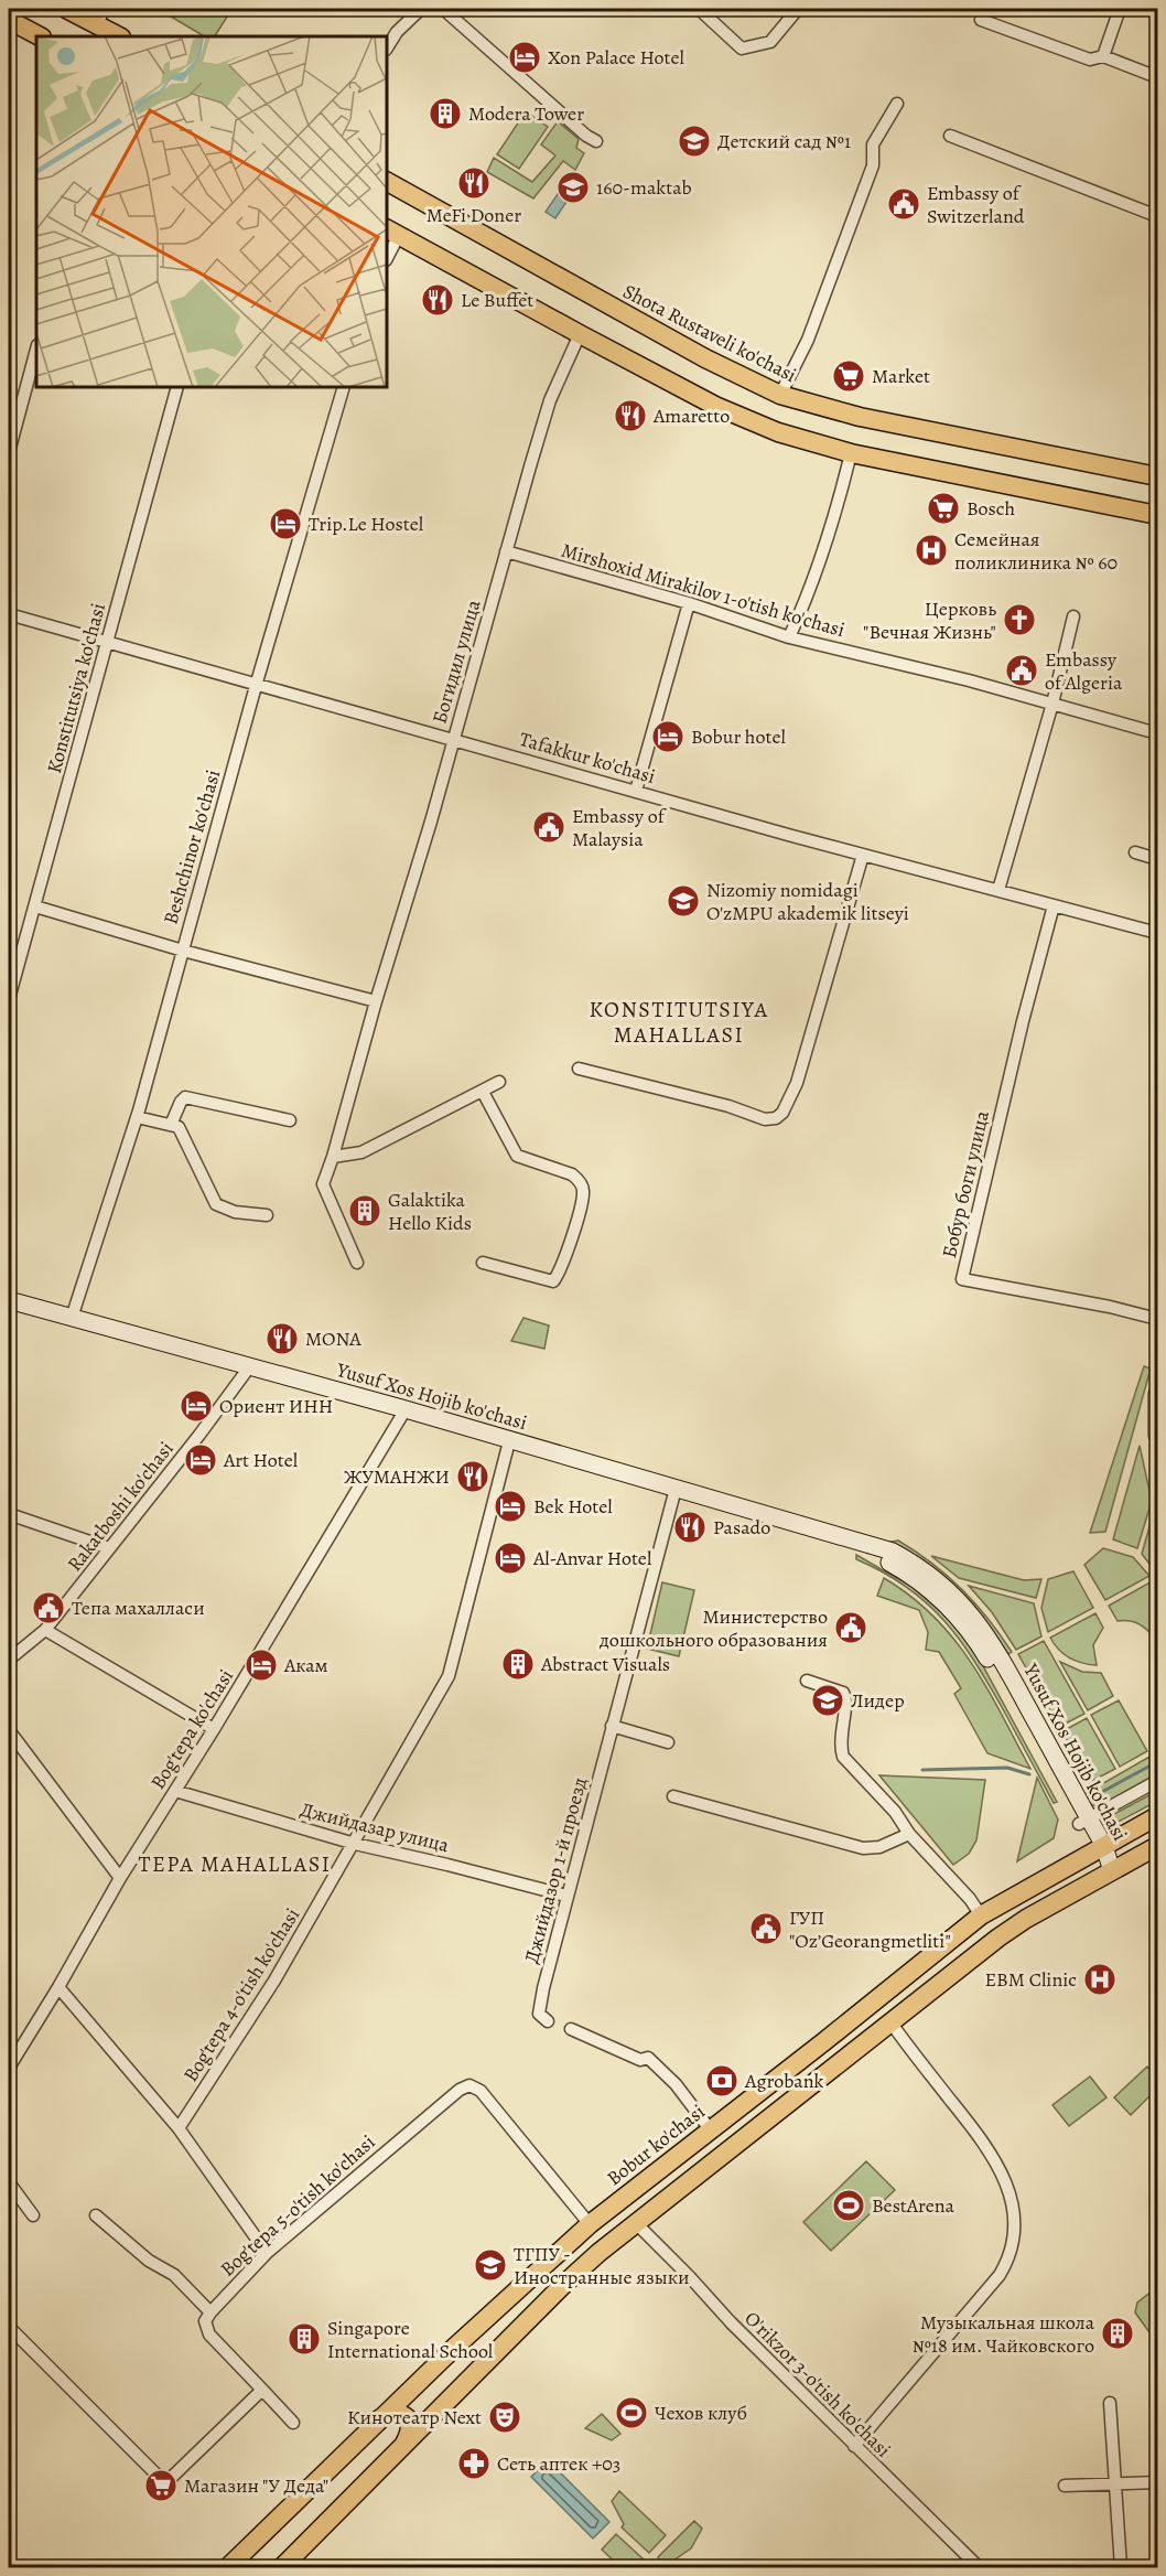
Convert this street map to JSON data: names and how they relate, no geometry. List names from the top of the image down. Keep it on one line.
{"streets":{"main road":["Shota Rustaveli ko'chasi","Yusuf Xos Hojib ko'chasi","Bobur ko'chasi"],"street":["Mirshoxid Mirakilov 1-o'tish ko'chasi","Богидил улица","Konstitutsiya ko'chasi","Tafakkur ko'chasi","Beshchinor ko'chasi","Бобур боги улица","Rakatboshi ko'chasi","Bog'tepa ko'chasi","Джийдазар улица","Джийдазор 1-й проезд","Bog'tepa 4-o'tish ko'chasi","Bog'tepa 5-o'tish ko'chasi","O'rikzor 3-o'tish ko'chasi"]},"crossings":[["Mirshoxid Mirakilov 1-o'tish ko'chasi","Богидил улица"],["Богидил улица","Tafakkur ko'chasi"],["Konstitutsiya ko'chasi","Tafakkur ko'chasi"],["Tafakkur ko'chasi","Beshchinor ko'chasi"],["Tafakkur ko'chasi","Бобур боги улица"],["Beshchinor ko'chasi","Yusuf Xos Hojib ko'chasi"],["Yusuf Xos Hojib ko'chasi","Rakatboshi ko'chasi"],["Yusuf Xos Hojib ko'chasi","Bog'tepa ko'chasi"],["Yusuf Xos Hojib ko'chasi","Джийдазор 1-й проезд"],["Yusuf Xos Hojib ko'chasi","Bog'tepa 4-o'tish ko'chasi"],["Yusuf Xos Hojib ko'chasi","Bobur ko'chasi"],["Bog'tepa ko'chasi","Джийдазар улица"],["Джийдазар улица","Джийдазор 1-й проезд"],["Джийдазар улица","Bog'tepa 4-o'tish ko'chasi"],["Bobur ko'chasi","Bog'tepa 5-o'tish ko'chasi"]],"districts":["KONSTITUTSIYA MAHALLASI","TEPA MAHALLASI"],"places":{"hotel":["Xon Palace Hotel","Trip.Le Hostel","Bobur hotel","Ориент ИНН","Art Hotel","Bek Hotel","Al-Anvar Hotel","Акам"],"building":["Modera Tower","Galaktika Hello Kids","Abstract Visuals","Музыкальная школа №18 им. Чайковского","Singapore International School"],"school or university":["Детский сад №1","160-maktab","Nizomiy nomidagi O'zMPU akademik litseyi","Лидер","ТГПУ - Иностранные языки"],"restaurant":["MeFi Doner","Le Buffet","Amaretto","MONA","ЖУМАНЖИ","Pasado"],"public building":["Embassy of Switzerland","Embassy of Algeria","Embassy of Malaysia","Тепа махалласи","Министерство дошкольного образования","ГУП \"Oz’Georangmetliti\""],"supermarket":["Market","Bosch","Магазин \"У Деда\""],"hospital":["Семейная поликлиника № 60","EBM Clinic"],"church":["Церковь \"Вечная Жизнь\""],"bank":["Agrobank"],"sports":["BestArena","Чехов клуб"],"theatre":["Кинотеатр Next"],"pharmacy":["Сеть аптек +03"]}}
